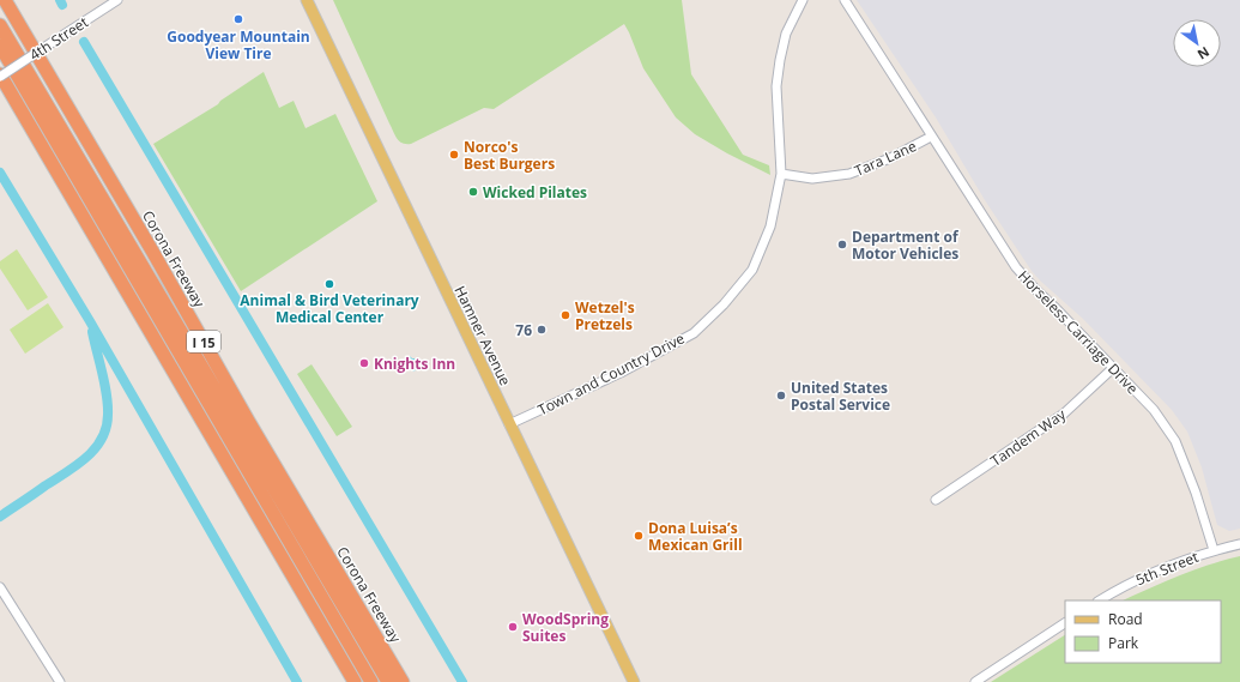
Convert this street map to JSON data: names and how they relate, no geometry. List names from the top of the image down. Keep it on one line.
{"streets":{"highway":["Corona Freeway","I 15"],"main road":["Hamner Avenue"],"street":["4th Street","Tara Lane","Horseless Carriage Drive","Town and Country Drive","Tandem Way","5th Street"]},"crossings":[["4th Street","I 15"],["Tara Lane","Horseless Carriage Drive"],["Tara Lane","Town and Country Drive"],["Corona Freeway","I 15"],["Horseless Carriage Drive","Tandem Way"],["Horseless Carriage Drive","5th Street"],["Hamner Avenue","Town and Country Drive"]],"places":["Goodyear Mountain View Tire","Norco's Best Burgers","Wicked Pilates","Department of Motor Vehicles","Animal & Bird Veterinary Medical Center","Wetzel's Pretzels","76","Knights Inn","United States Postal Service","Dona Luisa’s Mexican Grill","WoodSpring Suites"],"legend":["Road","Park"],"north":"bottom right"}
